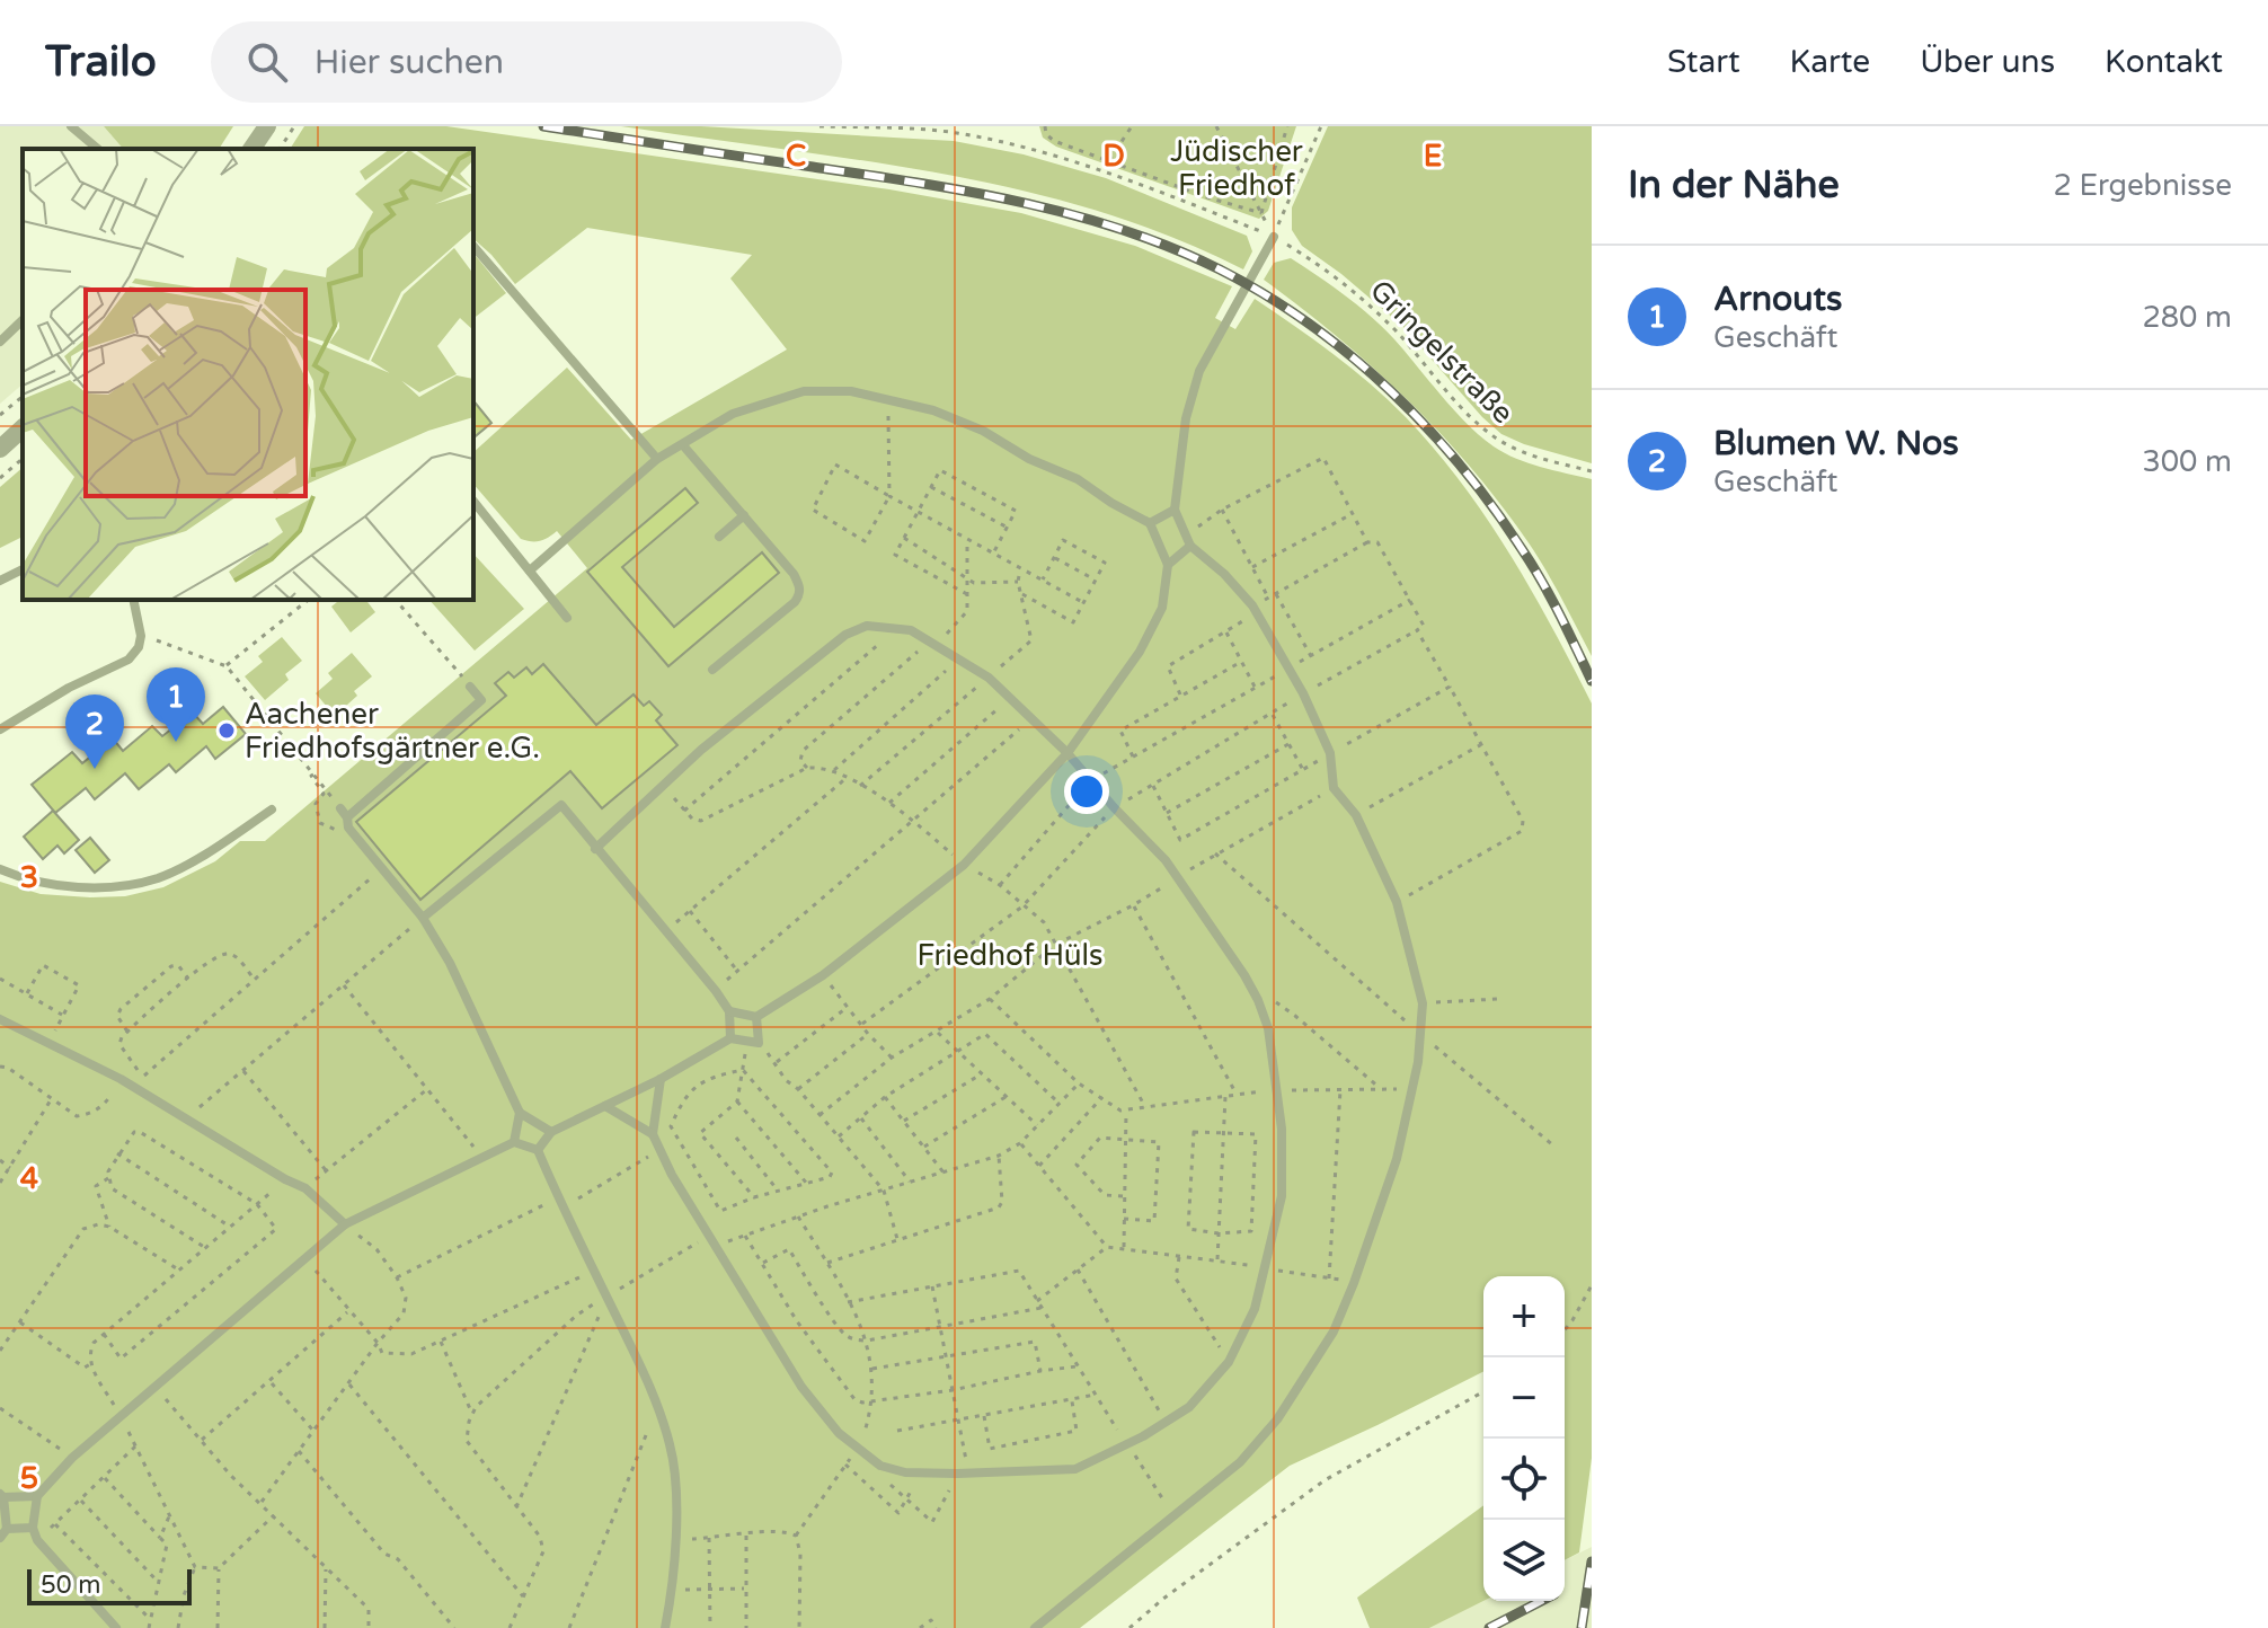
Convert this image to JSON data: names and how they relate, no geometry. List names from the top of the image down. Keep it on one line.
{"streets":{"path":["Gringelstraße"]},"parks":["Jüdischer Friedhof","Friedhof Hüls"],"places":["Aachener Friedhofsgärtner e.G."],"scale_bar":"50 m","page":{"header":"Trailo","search":"Hier suchen","nav":["Start","Karte","Über uns","Kontakt"],"heading":["In der Nähe","2 Ergebnisse"],"list":[{"mark":"1","name":"Arnouts","note":"Geschäft","value":"280 m"},{"mark":"2","name":"Blumen W. Nos","note":"Geschäft","value":"300 m"}],"pins":["1","2"],"map_buttons":["+","−"],"scale":"50 m"},"grid":{"columns":["C","D","E"],"rows":["3","4","5"]}}
